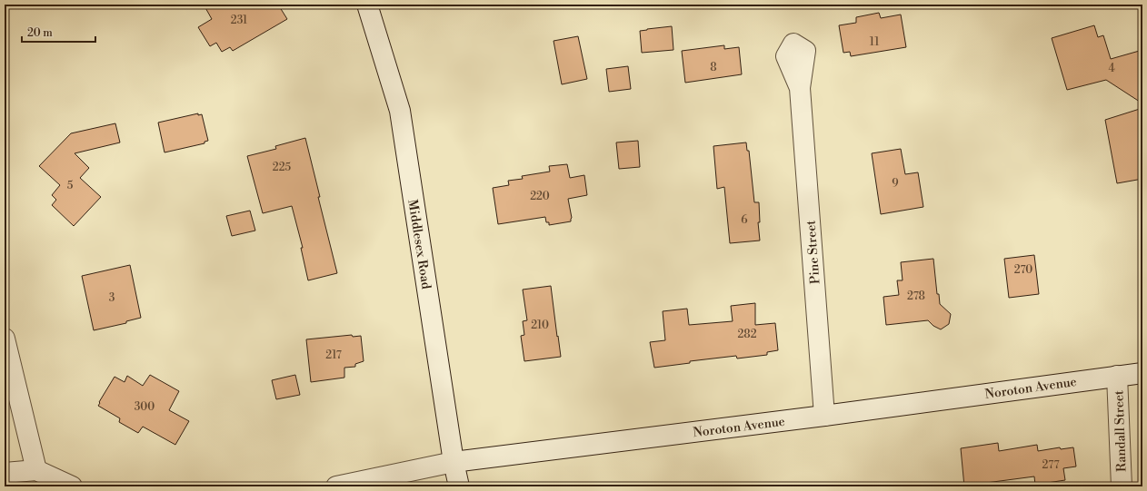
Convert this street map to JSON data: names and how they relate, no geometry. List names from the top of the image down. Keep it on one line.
{"streets":{"main road":["Middlesex Road","Pine Street","Noroton Avenue","Randall Street"]},"crossings":[["Middlesex Road","Noroton Avenue"],["Pine Street","Noroton Avenue"],["Noroton Avenue","Randall Street"]],"house_numbers":["231","11","8","4","225","9","5","220","6","270","278","3","210","282","217","300","277"],"scale_bar":"20 m"}
